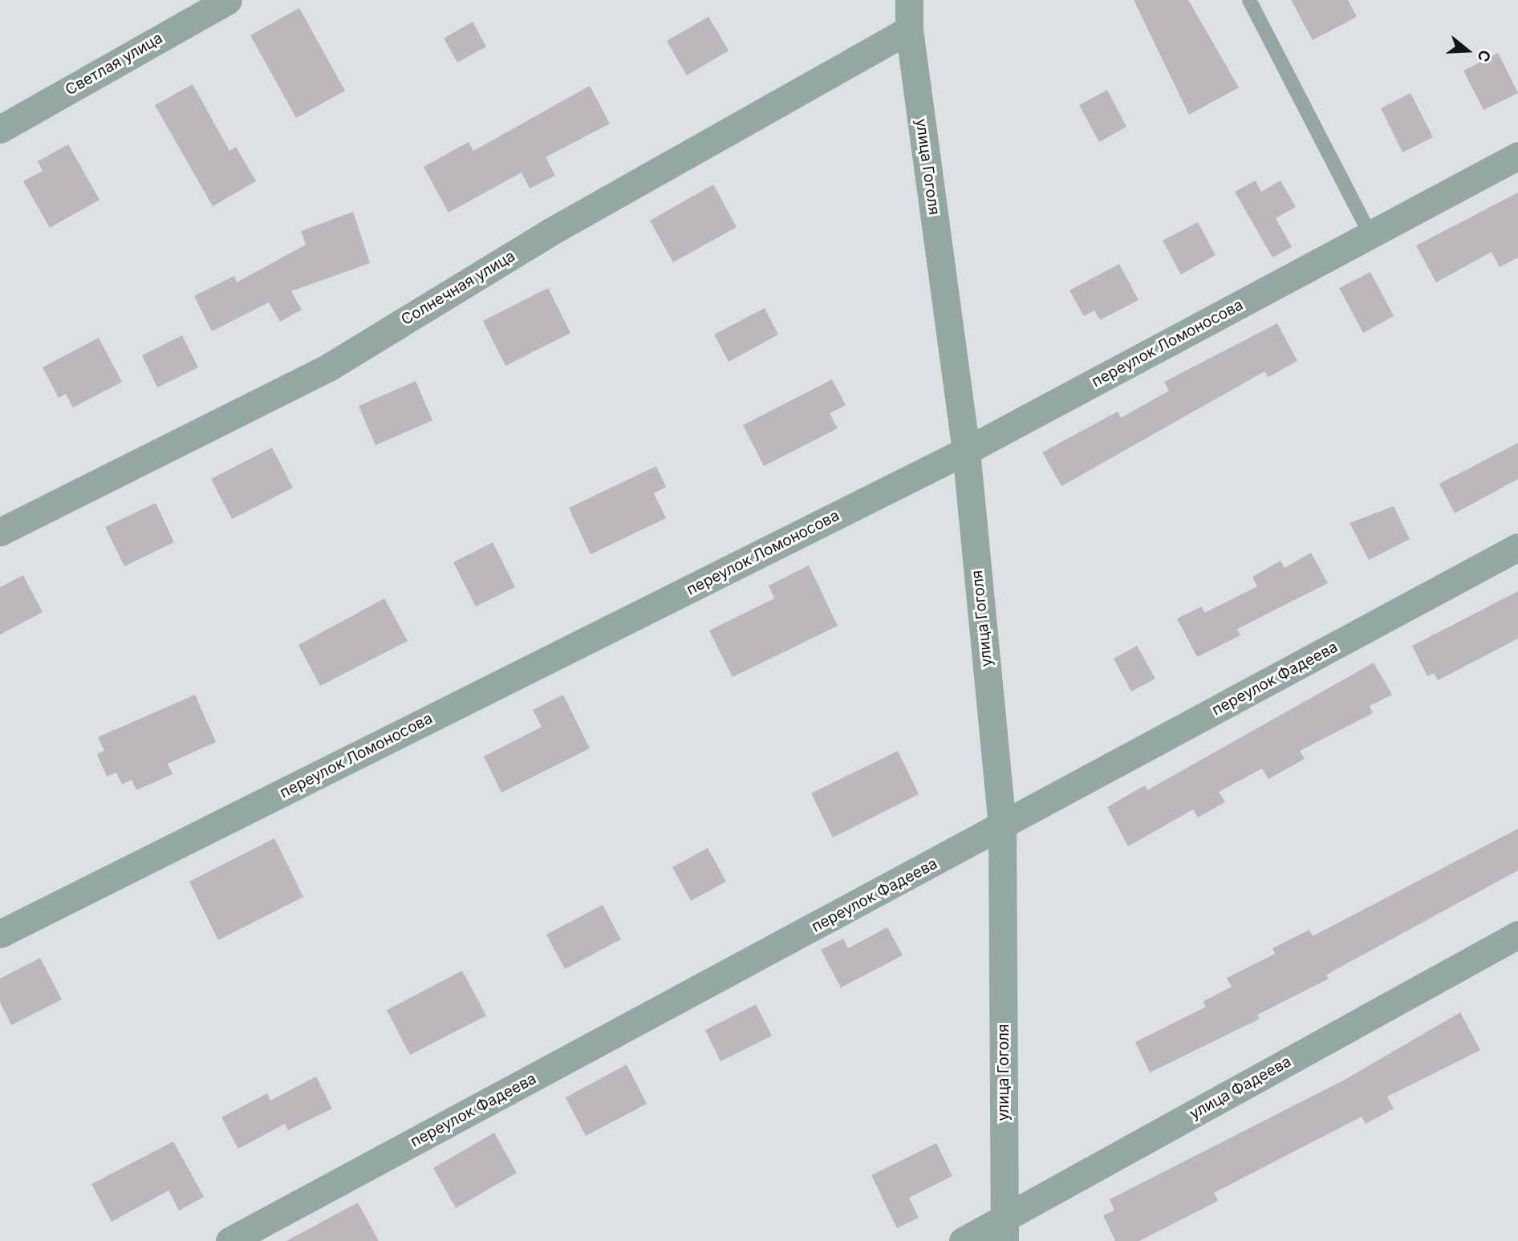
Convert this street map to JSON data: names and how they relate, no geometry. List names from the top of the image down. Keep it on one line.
{"streets":{"street":["Светлая улица","улица Гоголя","Солнечная улица","переулок Ломоносова","переулок Фадеева","улица Фадеева"]},"crossings":[["улица Гоголя","Солнечная улица"],["улица Гоголя","переулок Ломоносова"],["улица Гоголя","переулок Фадеева"],["улица Гоголя","улица Фадеева"]],"north":"right"}
